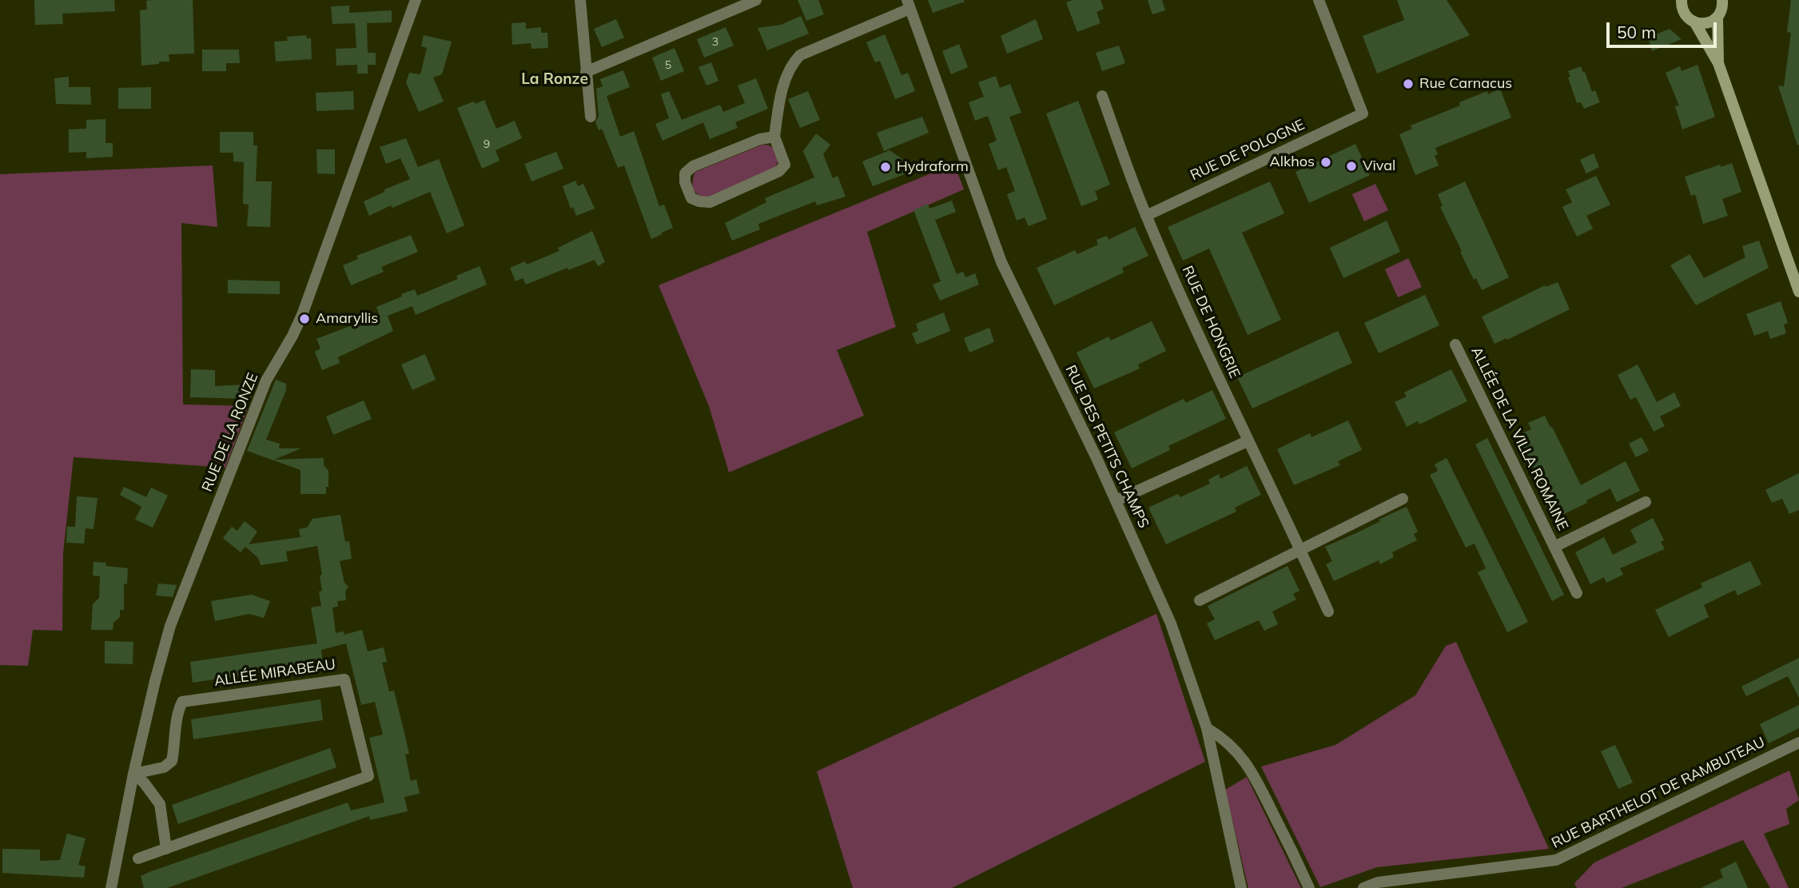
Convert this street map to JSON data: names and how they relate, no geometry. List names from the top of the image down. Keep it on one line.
{"streets":{"street":["RUE DE POLOGNE","RUE DE HONGRIE","RUE DE LA RONZE","ALLÉE DE LA VILLA ROMAINE","RUE DES PETITS CHAMPS","ALLÉE MIRABEAU","RUE BARTHELOT DE RAMBUTEAU"]},"crossings":[["RUE DE POLOGNE","RUE DE HONGRIE"],["RUE DE LA RONZE","ALLÉE MIRABEAU"]],"districts":["La Ronze"],"places":["Rue Carnacus","Alkhos","Vival","Hydraform","Amaryllis"],"house_numbers":["3","5","9"],"scale_bar":"50 m"}
